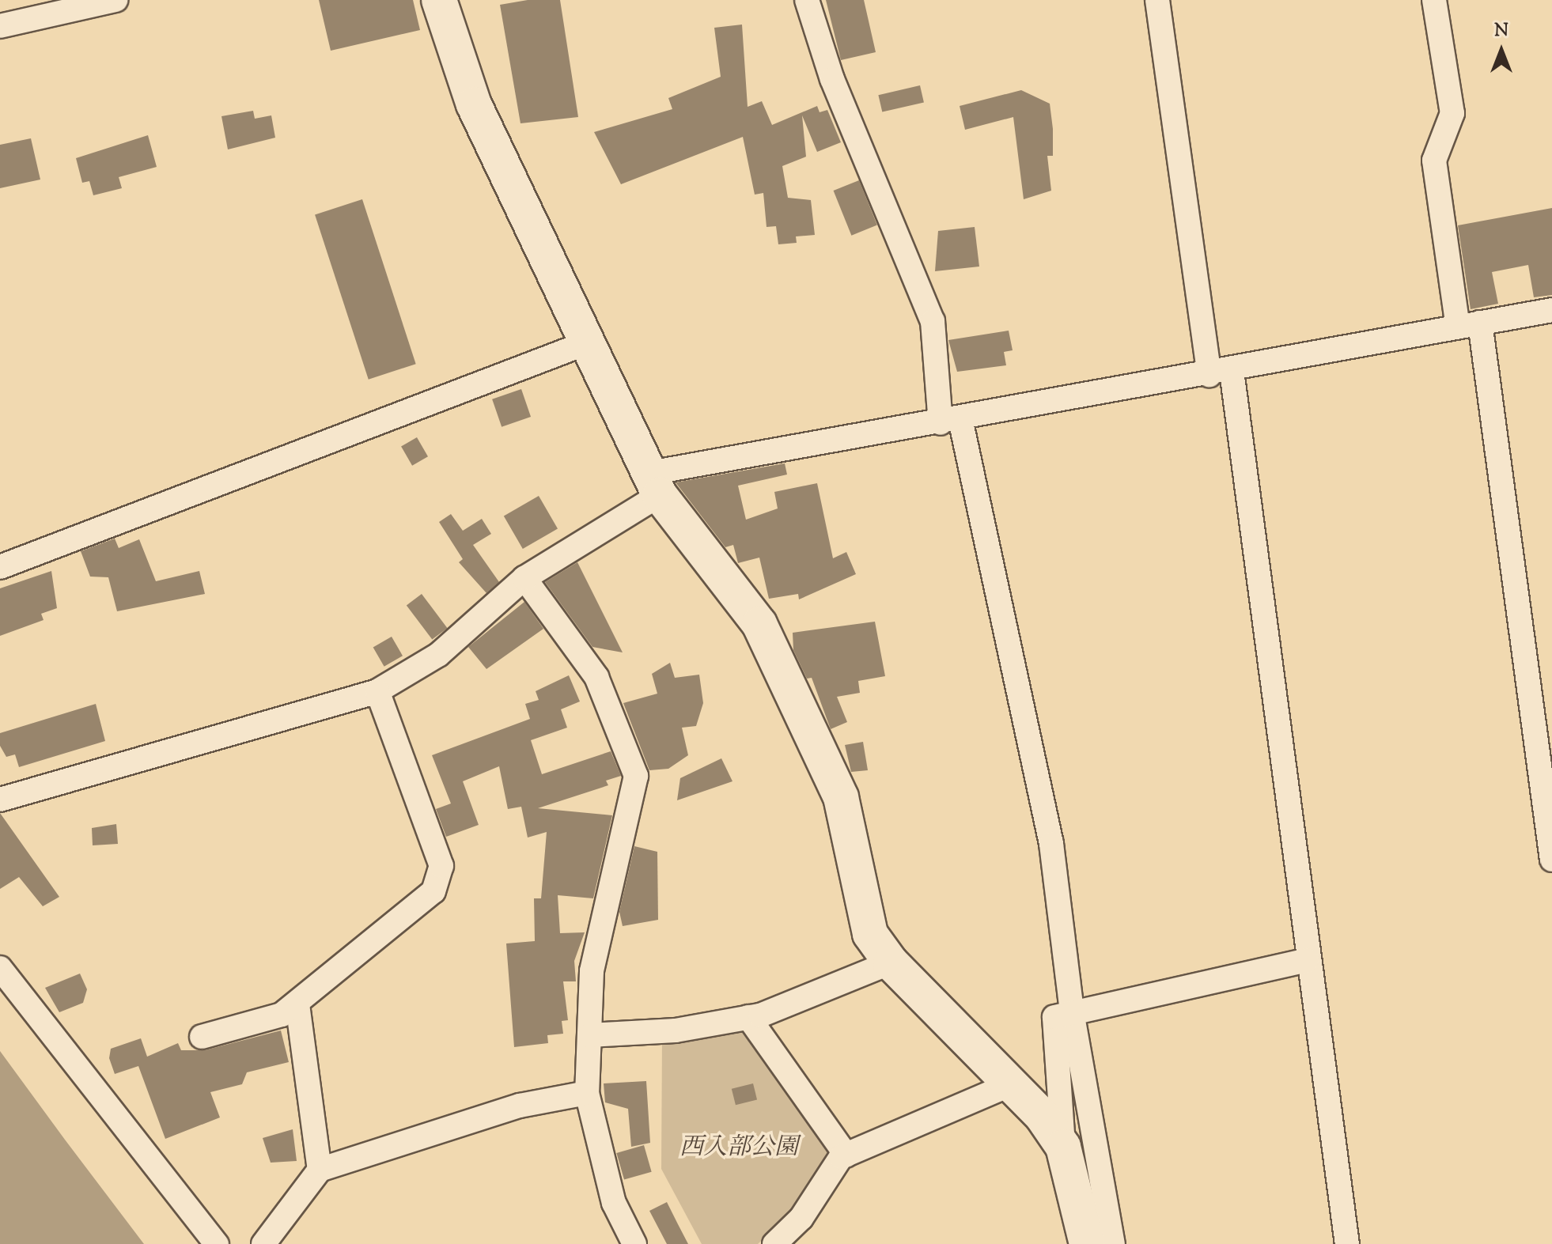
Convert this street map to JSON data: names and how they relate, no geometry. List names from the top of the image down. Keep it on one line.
{"parks":["西入部公園"],"north":"top"}
